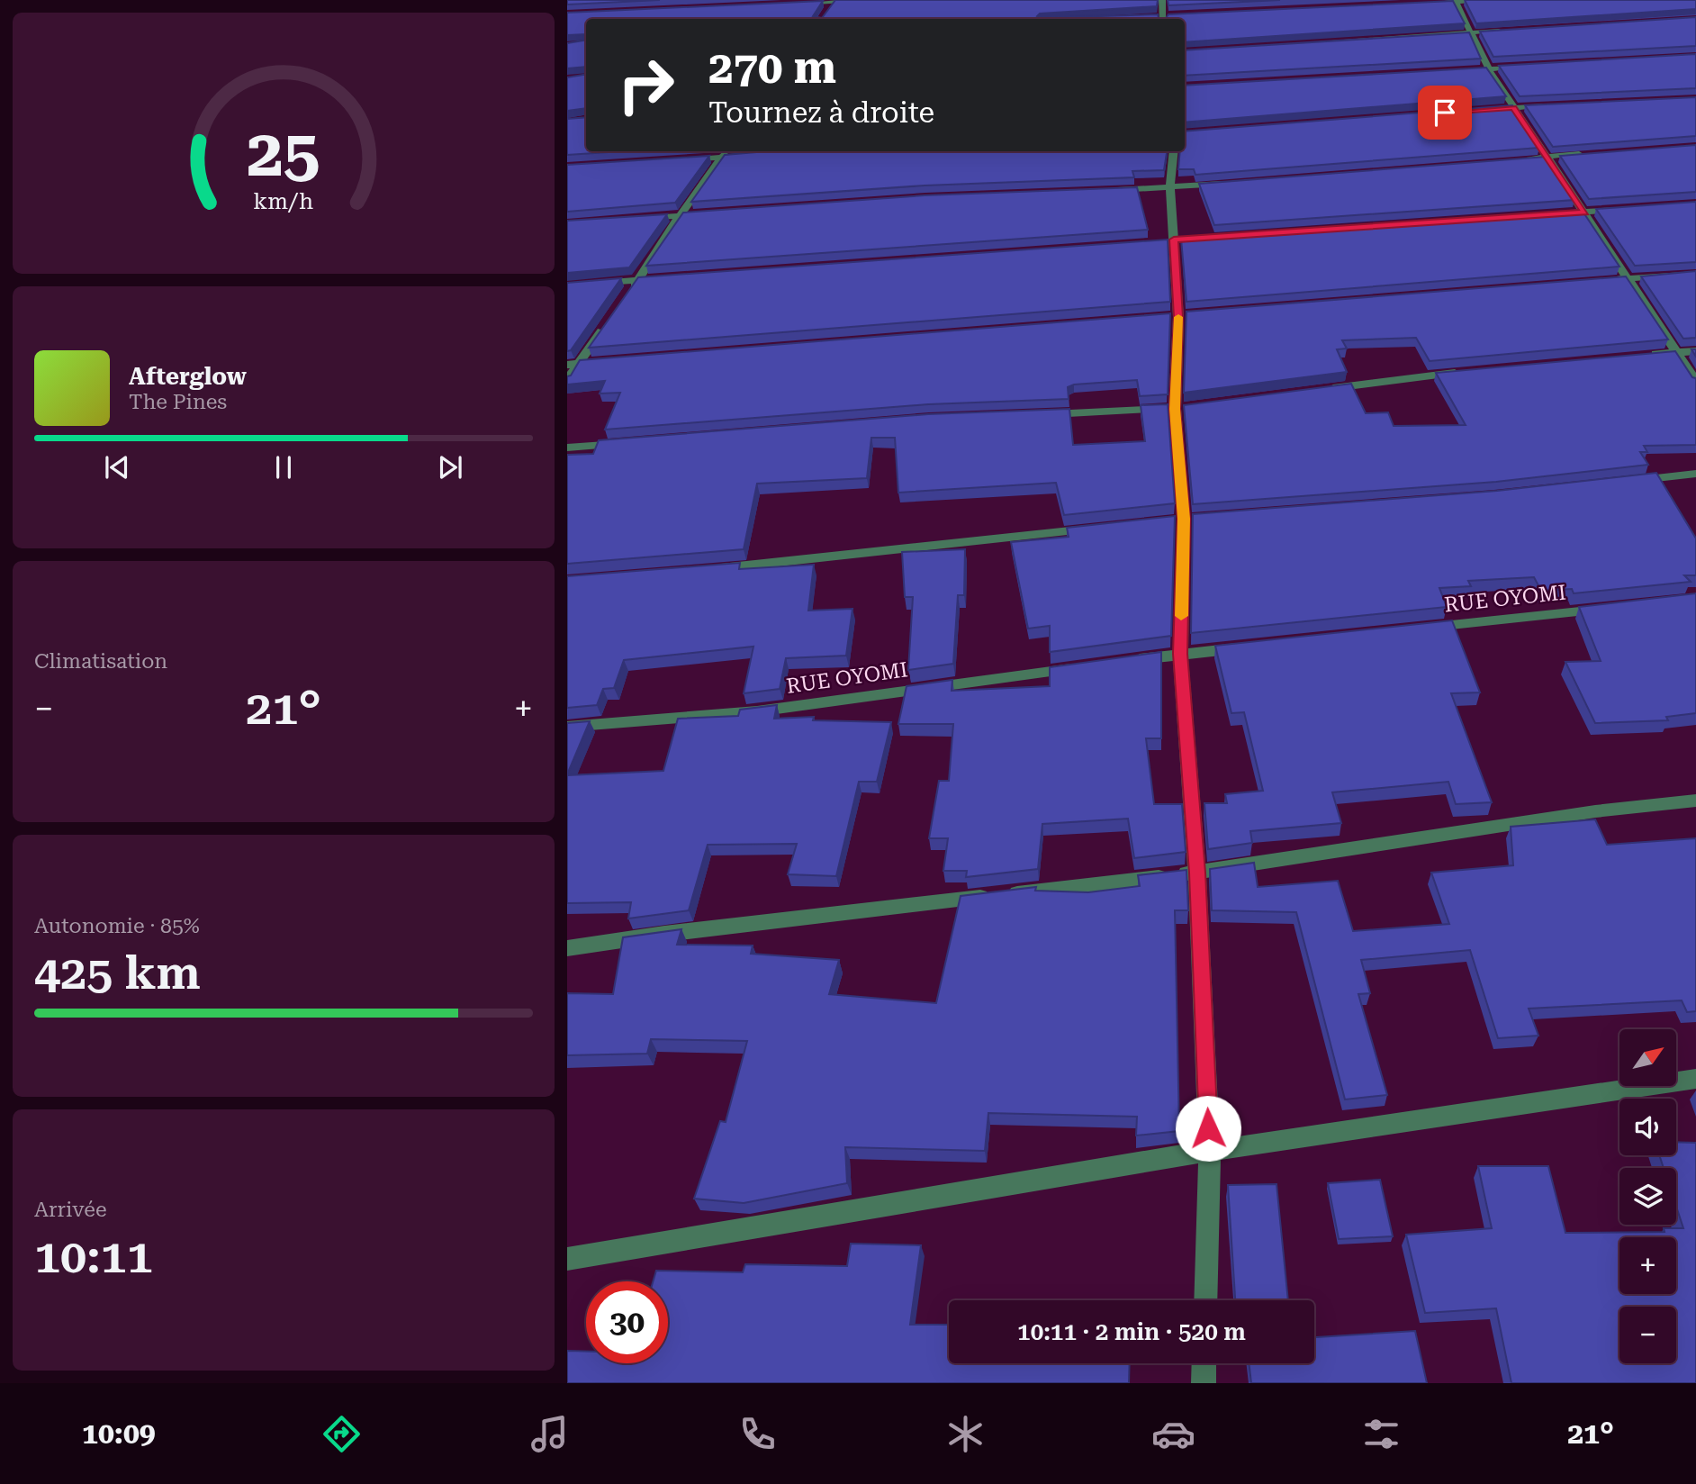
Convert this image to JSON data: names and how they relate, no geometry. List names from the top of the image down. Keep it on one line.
{"streets":{"street":["RUE OYOMI"]},"north":"top right","page":{"turn":["270 m","Tournez à droite"],"song":["Afterglow","The Pines"],"tile":["Climatisation",["Autonomie · 85%","425 km"],["Arrivée","10:11"]],"heat":["−","21°","+"],"map_buttons":["+","−"],"limit":"30","trip":"10:11 · 2 min · 520 m","tabs":["10:09","21°"],"gauge":["25","km/h"]}}
